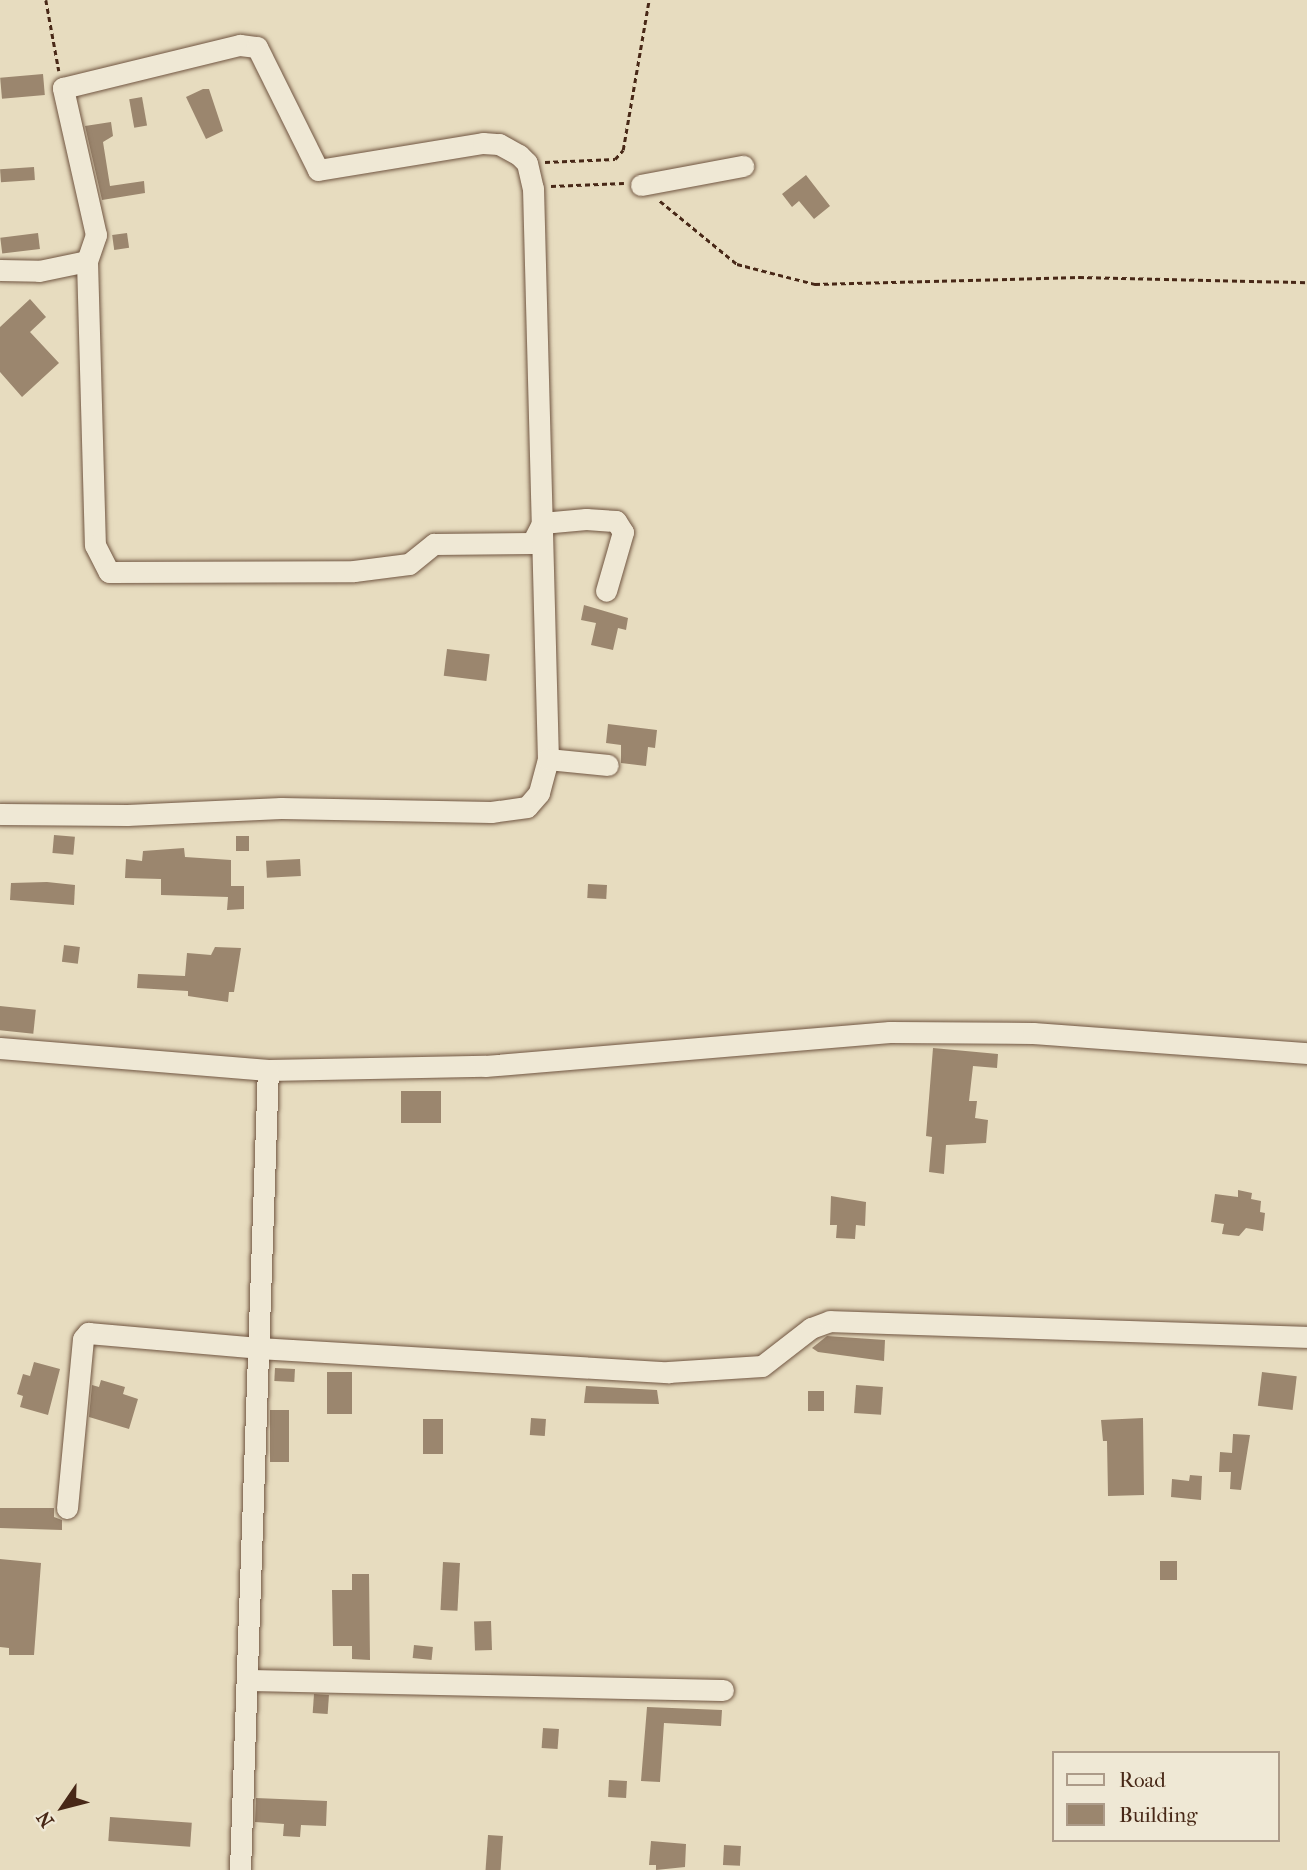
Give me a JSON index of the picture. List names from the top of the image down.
{
  "legend": ["Road", "Building"],
  "north": "bottom left"
}
